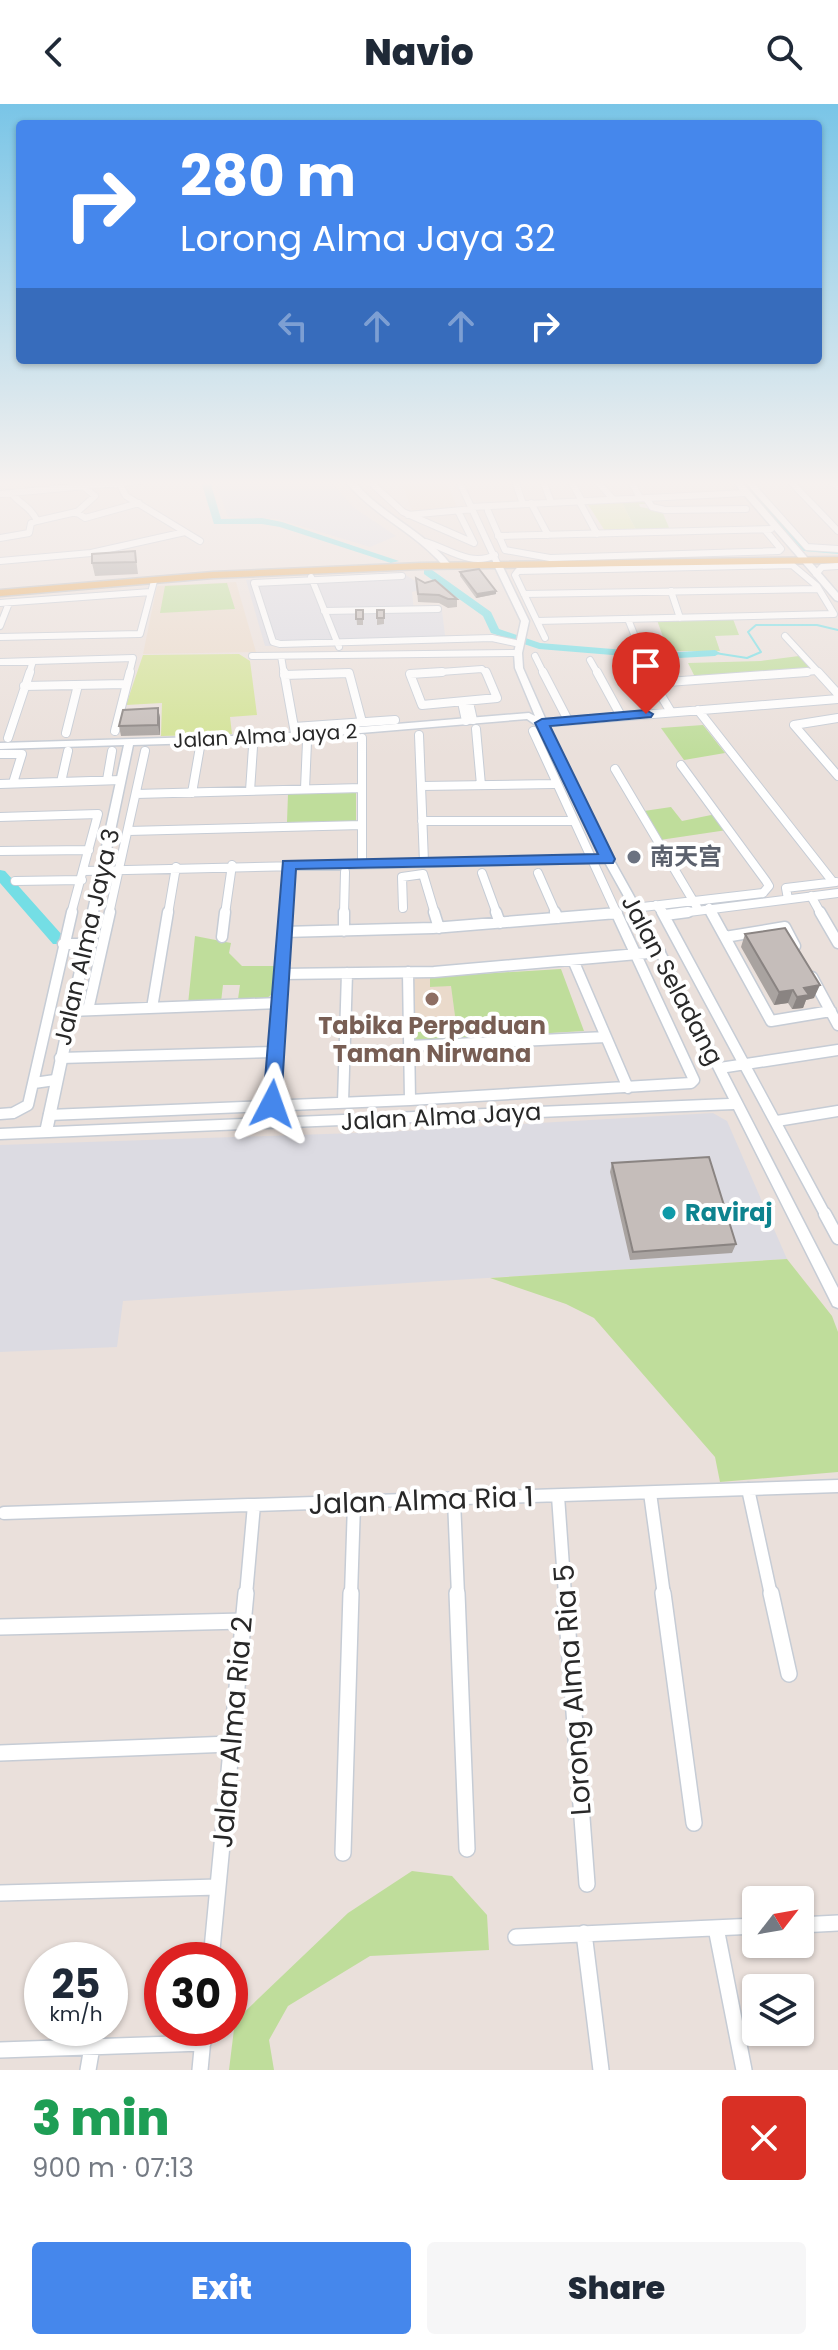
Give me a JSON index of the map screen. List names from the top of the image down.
{
  "streets": {
    "street": [
      "Jalan Alma Jaya 2",
      "Jalan Alma Jaya 3",
      "Jalan Seladang",
      "Jalan Alma Jaya",
      "Jalan Alma Ria 1",
      "Lorong Alma Ria 5",
      "Jalan Alma Ria 2"
    ]
  },
  "crossings": [
    ["Jalan Alma Jaya 2", "Jalan Alma Jaya 3"],
    ["Jalan Alma Jaya 3", "Jalan Alma Jaya"],
    ["Jalan Seladang", "Jalan Alma Jaya"],
    ["Jalan Alma Ria 1", "Lorong Alma Ria 5"],
    ["Jalan Alma Ria 1", "Jalan Alma Ria 2"]
  ],
  "places": ["南天宫", "Tabika Perpaduan Taman Nirwana", "Raviraj"],
  "north": "top right",
  "page": {
    "header": "Navio",
    "turn": ["280 m", "Lorong Alma Jaya 32"],
    "speed": "25 km/h",
    "limit": "30",
    "heading": ["3 min", "900 m · 07:13"],
    "buttons": ["Exit", "Share"]
  }
}
